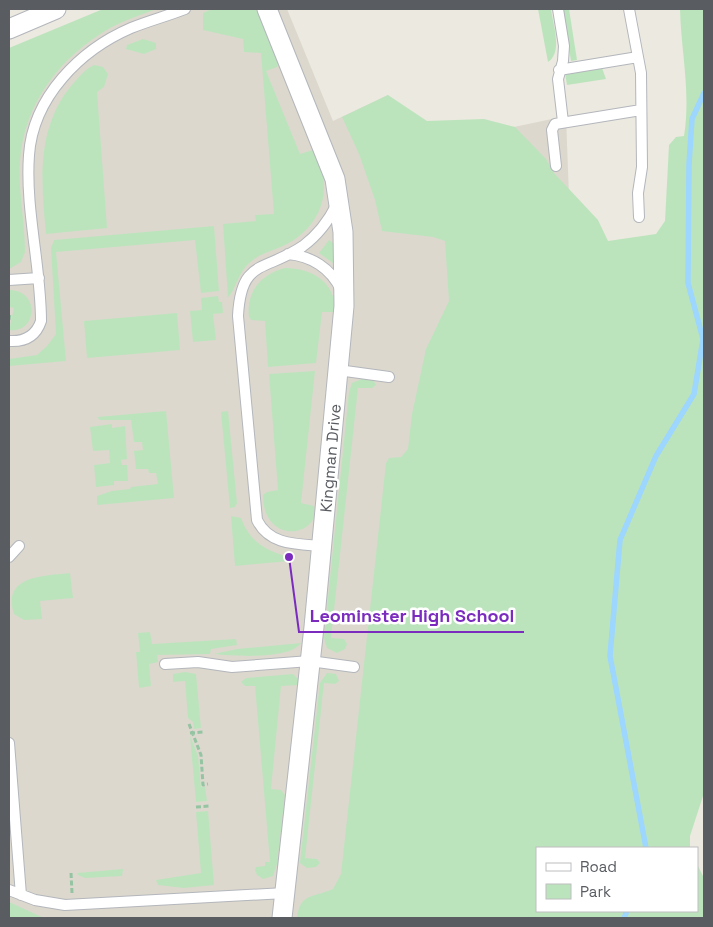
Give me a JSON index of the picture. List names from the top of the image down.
{
  "streets": {
    "street": ["Kingman Drive"]
  },
  "places": ["Leominster High School"],
  "legend": ["Road", "Park"]
}
